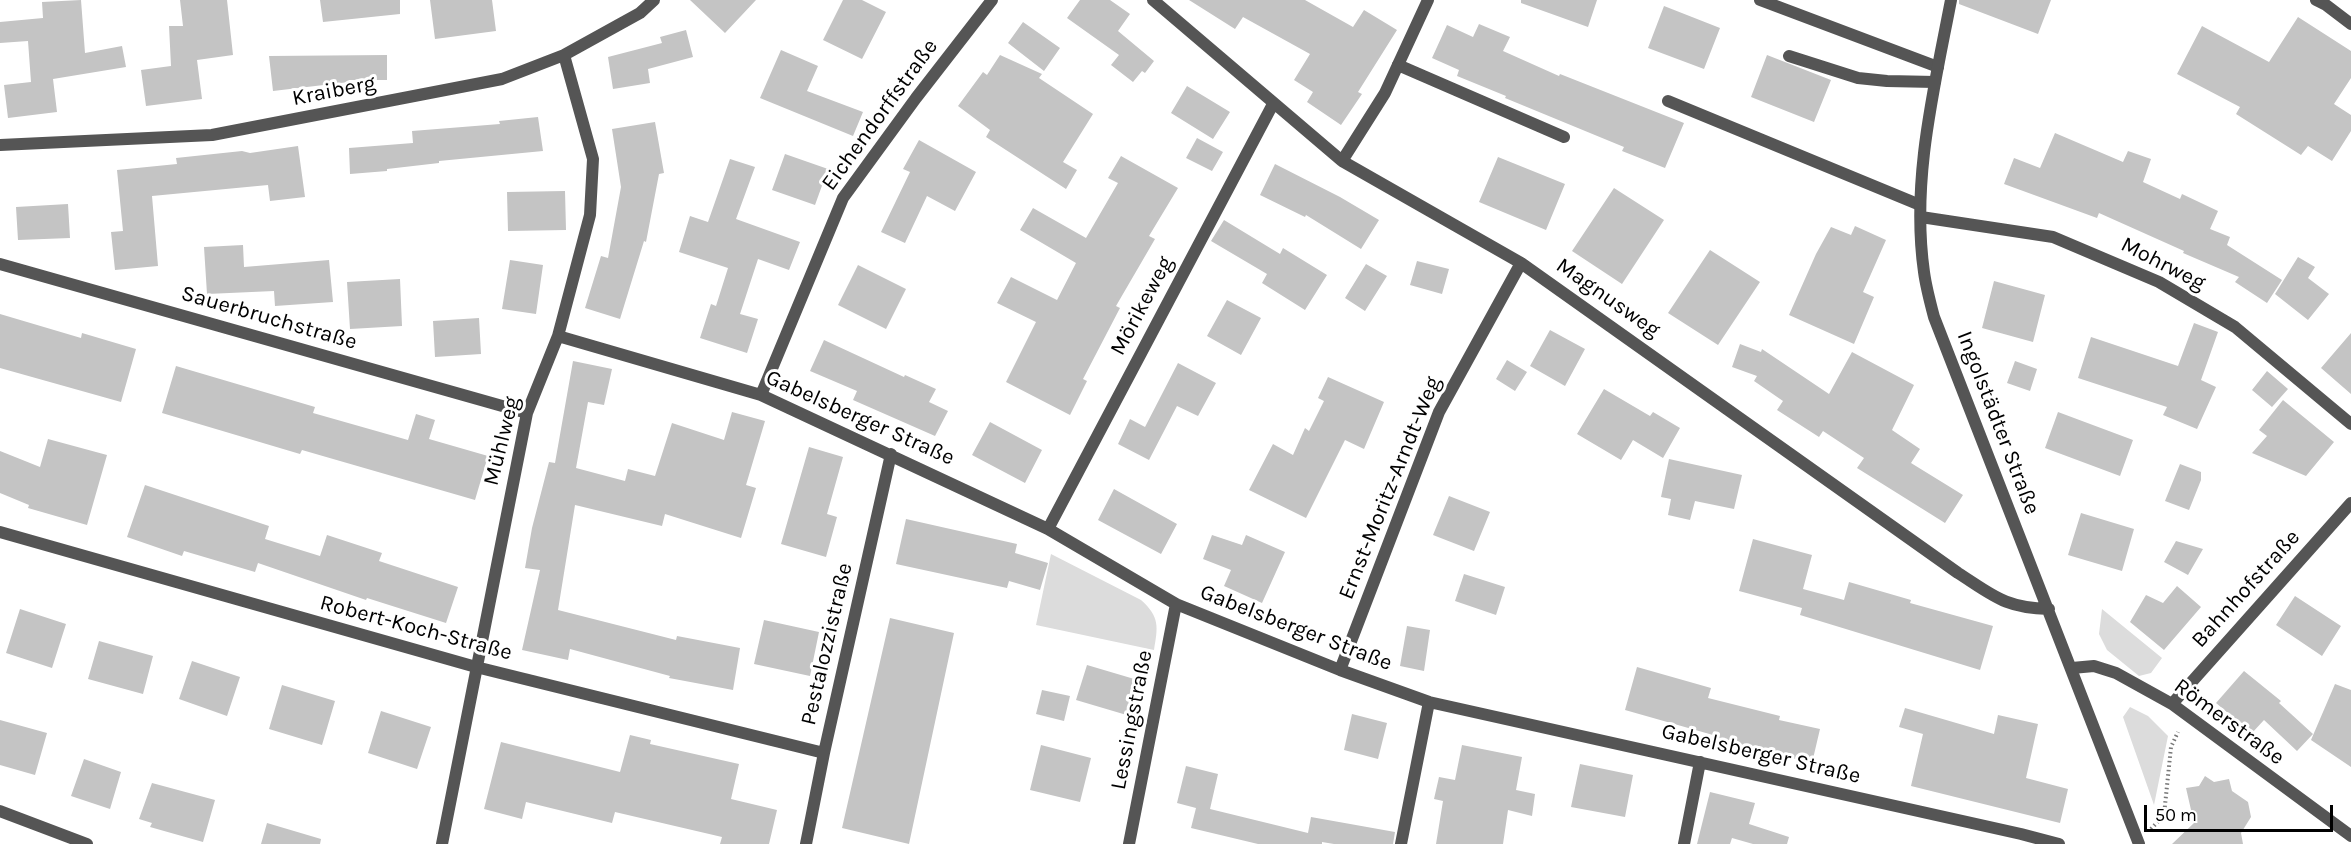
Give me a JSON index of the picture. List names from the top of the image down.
{
  "streets": {
    "street": [
      "Kraiberg",
      "Eichendorffstraße",
      "Mohrweg",
      "Magnusweg",
      "Mörikeweg",
      "Sauerbruchstraße",
      "Gabelsberger Straße",
      "Ingolstädter Straße",
      "Mühlweg",
      "Ernst-Moritz-Arndt-Weg",
      "Bahnhofstraße",
      "Robert-Koch-Straße",
      "Pestalozzistraße",
      "Lessingstraße",
      "Römerstraße"
    ]
  },
  "crossings": [
    ["Kraiberg", "Mühlweg"],
    ["Eichendorffstraße", "Gabelsberger Straße"],
    ["Mohrweg", "Ingolstädter Straße"],
    ["Magnusweg", "Mörikeweg"],
    ["Magnusweg", "Ingolstädter Straße"],
    ["Magnusweg", "Ernst-Moritz-Arndt-Weg"],
    ["Mörikeweg", "Gabelsberger Straße"],
    ["Sauerbruchstraße", "Mühlweg"],
    ["Gabelsberger Straße", "Mühlweg"],
    ["Gabelsberger Straße", "Ernst-Moritz-Arndt-Weg"],
    ["Gabelsberger Straße", "Pestalozzistraße"],
    ["Gabelsberger Straße", "Lessingstraße"],
    ["Ingolstädter Straße", "Römerstraße"],
    ["Mühlweg", "Robert-Koch-Straße"],
    ["Bahnhofstraße", "Römerstraße"],
    ["Robert-Koch-Straße", "Pestalozzistraße"]
  ],
  "scale_bar": "50 m"
}
